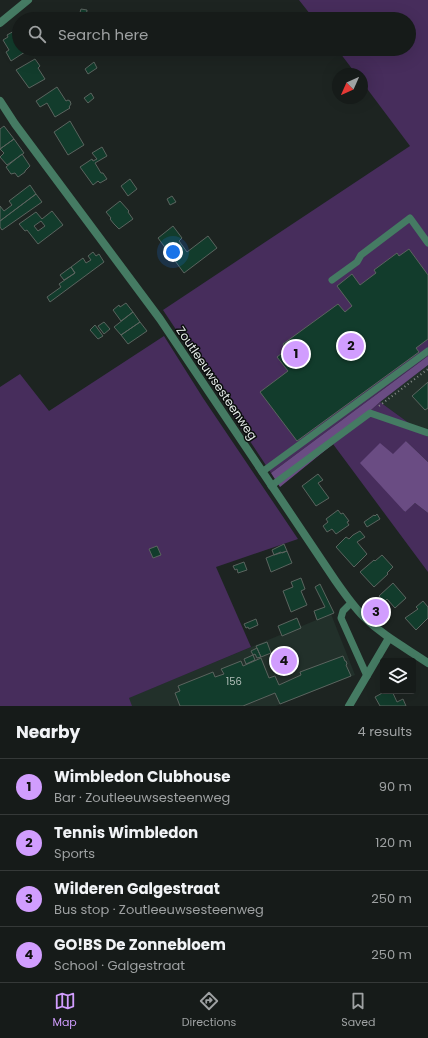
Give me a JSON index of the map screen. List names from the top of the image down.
{
  "streets": {
    "street": ["Zoutleeuwsesteenweg"]
  },
  "house_numbers": ["156"],
  "north": "bottom left",
  "page": {
    "search": "Search here",
    "pins": [
      "2",
      "1",
      "3",
      "4"
    ],
    "heading": ["Nearby", "4 results"],
    "list": [
      {
        "mark": "1",
        "name": "Wimbledon Clubhouse",
        "note": "Bar · Zoutleeuwsesteenweg",
        "value": "90 m"
      },
      {
        "mark": "2",
        "name": "Tennis Wimbledon",
        "note": "Sports",
        "value": "120 m"
      },
      {
        "mark": "3",
        "name": "Wilderen Galgestraat",
        "note": "Bus stop · Zoutleeuwsesteenweg",
        "value": "250 m"
      },
      {
        "mark": "4",
        "name": "GO!BS De Zonnebloem",
        "note": "School · Galgestraat",
        "value": "250 m"
      }
    ],
    "nav": ["Map", "Directions", "Saved"]
  }
}
